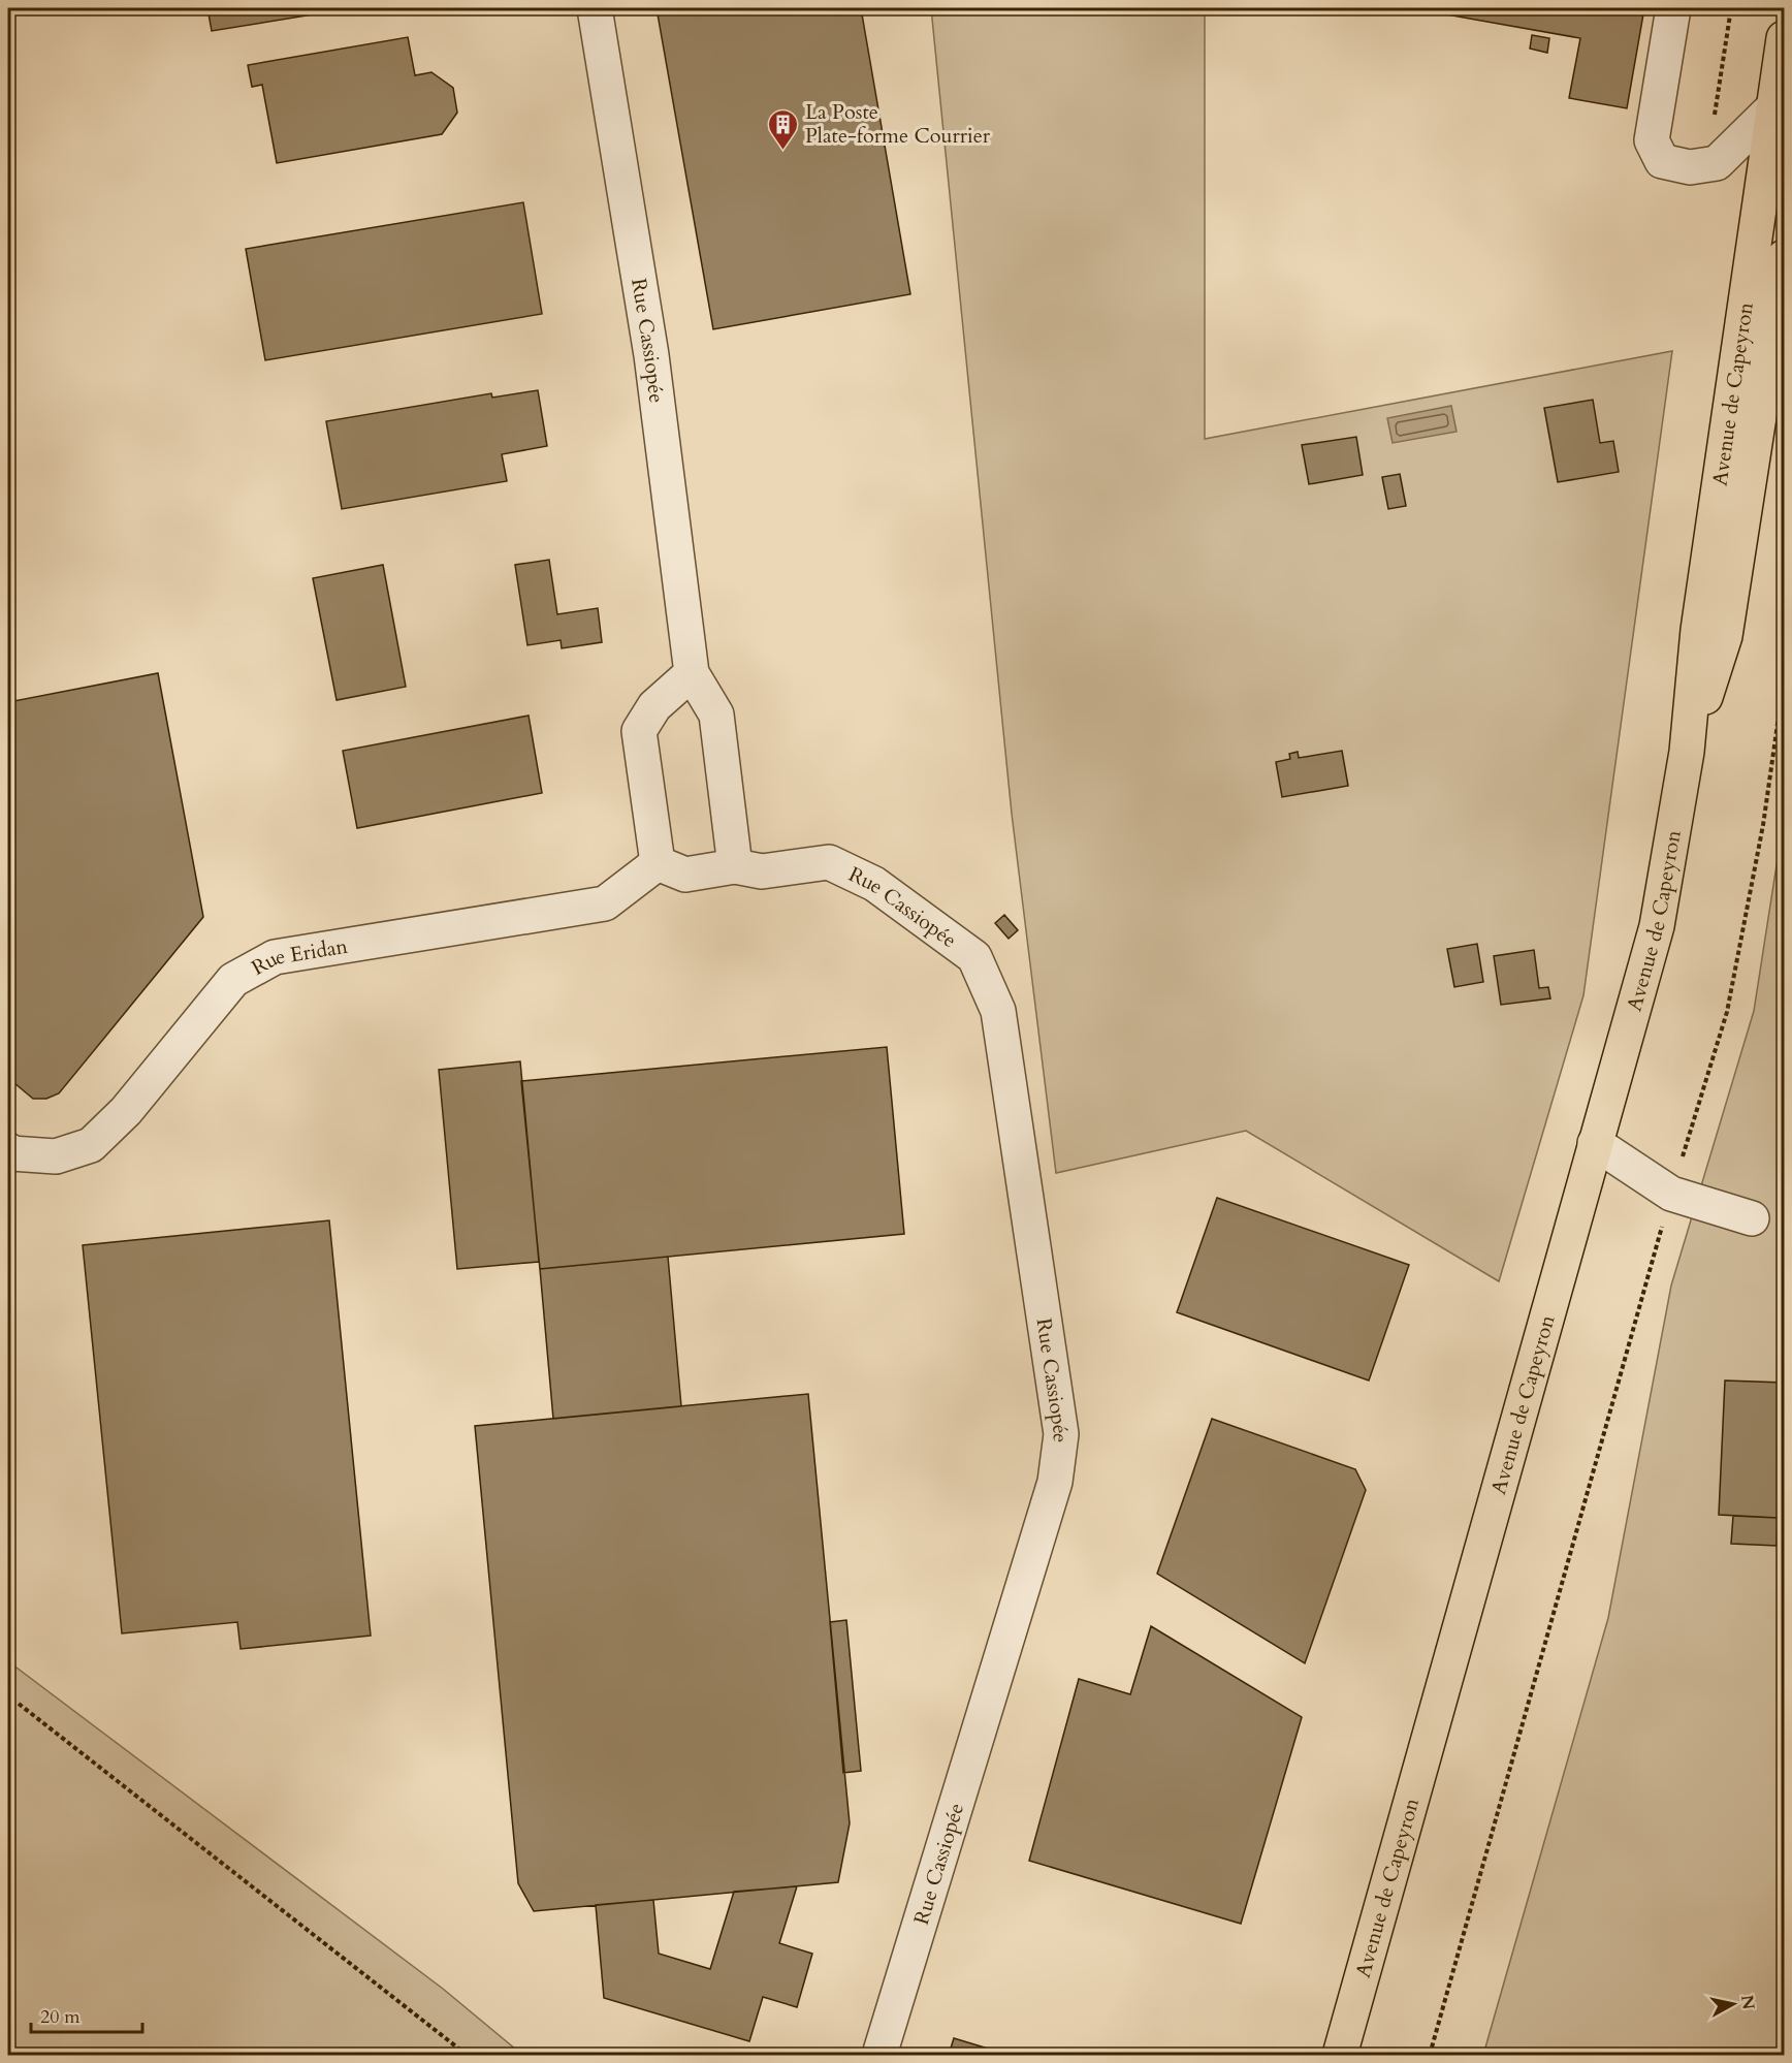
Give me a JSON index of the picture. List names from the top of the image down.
{
  "streets": {
    "main road": ["Avenue de Capeyron"],
    "lane": ["Rue Cassiopée", "Rue Eridan"]
  },
  "crossings": [
    ["Rue Cassiopée", "Rue Eridan"]
  ],
  "places": {
    "building": ["La Poste Plate-forme Courrier"]
  },
  "scale_bar": "20 m",
  "north": "right"
}
